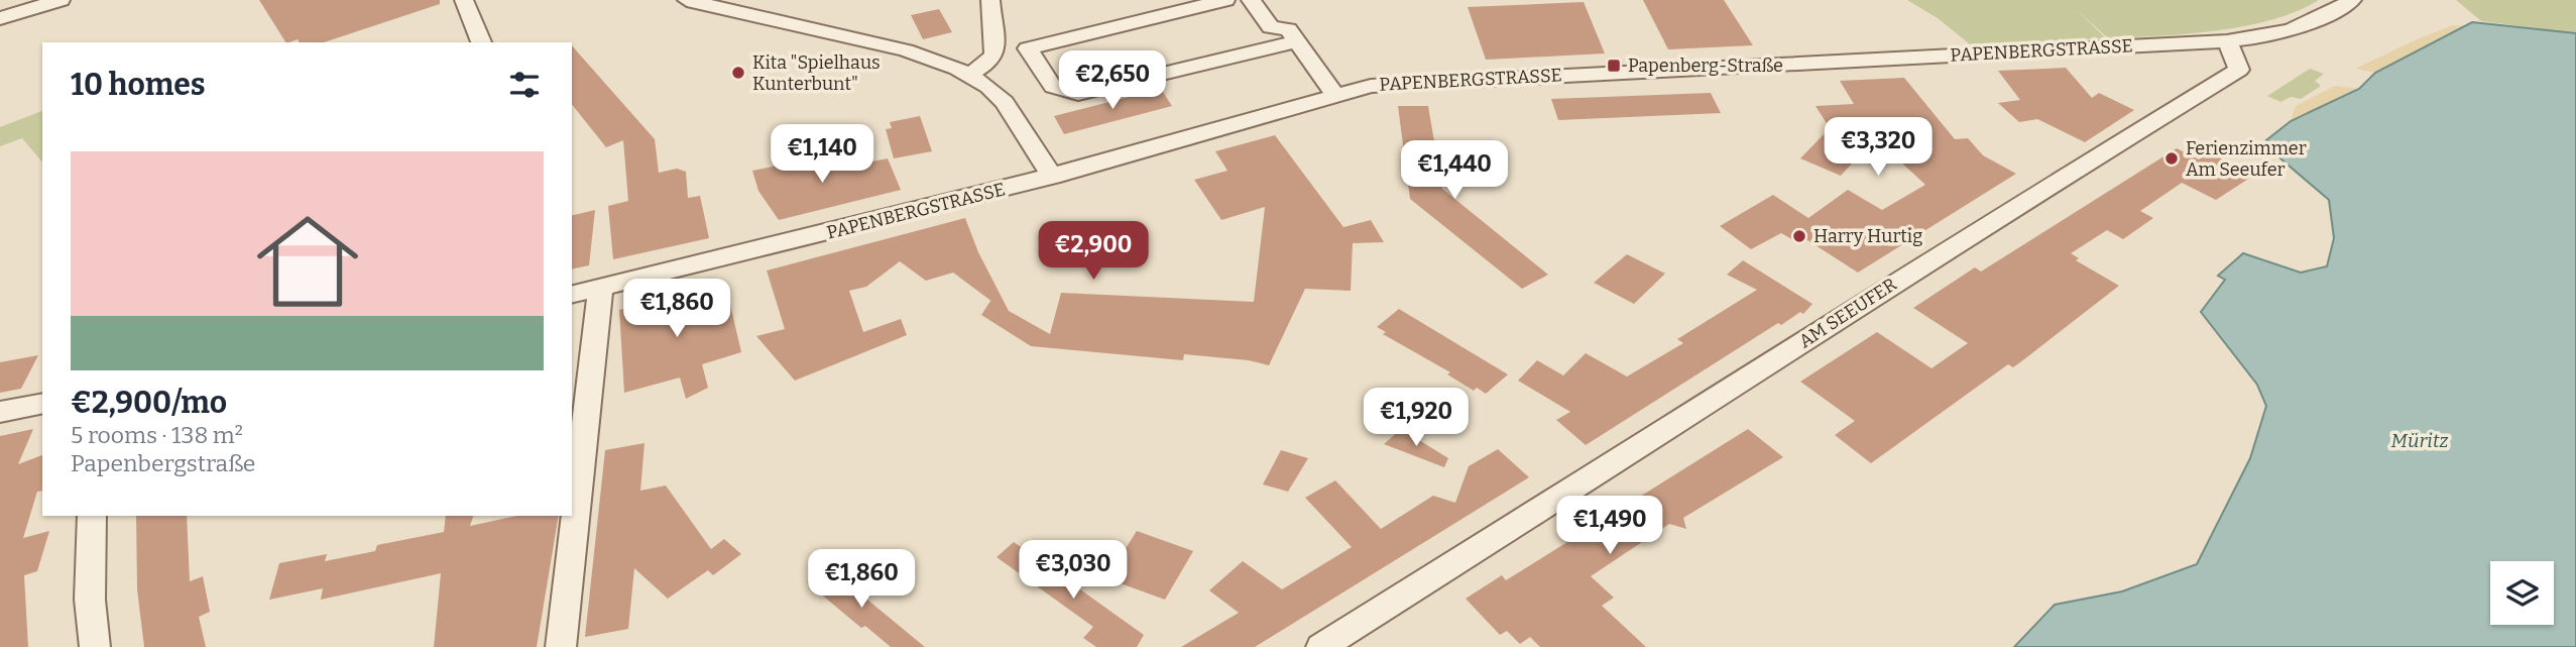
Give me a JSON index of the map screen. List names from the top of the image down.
{
  "streets": {
    "street": ["PAPENBERGSTRASSE", "AM SEEUFER"]
  },
  "crossings": [
    ["PAPENBERGSTRASSE", "AM SEEUFER"]
  ],
  "water": ["Müritz"],
  "places": {
    "transit": ["Papenberg-Straße"],
    "other": ["Kita \"Spielhaus Kunterbunt\"", "Ferienzimmer Am Seeufer", "Harry Hurtig"]
  },
  "page": {
    "heading": "10 homes",
    "price": [
      "€2,650",
      "€3,320",
      "€1,140",
      "€1,440",
      "€2,900",
      "€1,860",
      "€1,920",
      "€1,490",
      "€3,030",
      "€1,860"
    ],
    "list": [
      {
        "name": "€2,900/mo",
        "note": "5 rooms · 138 m² · Papenbergstraße"
      }
    ]
  }
}
